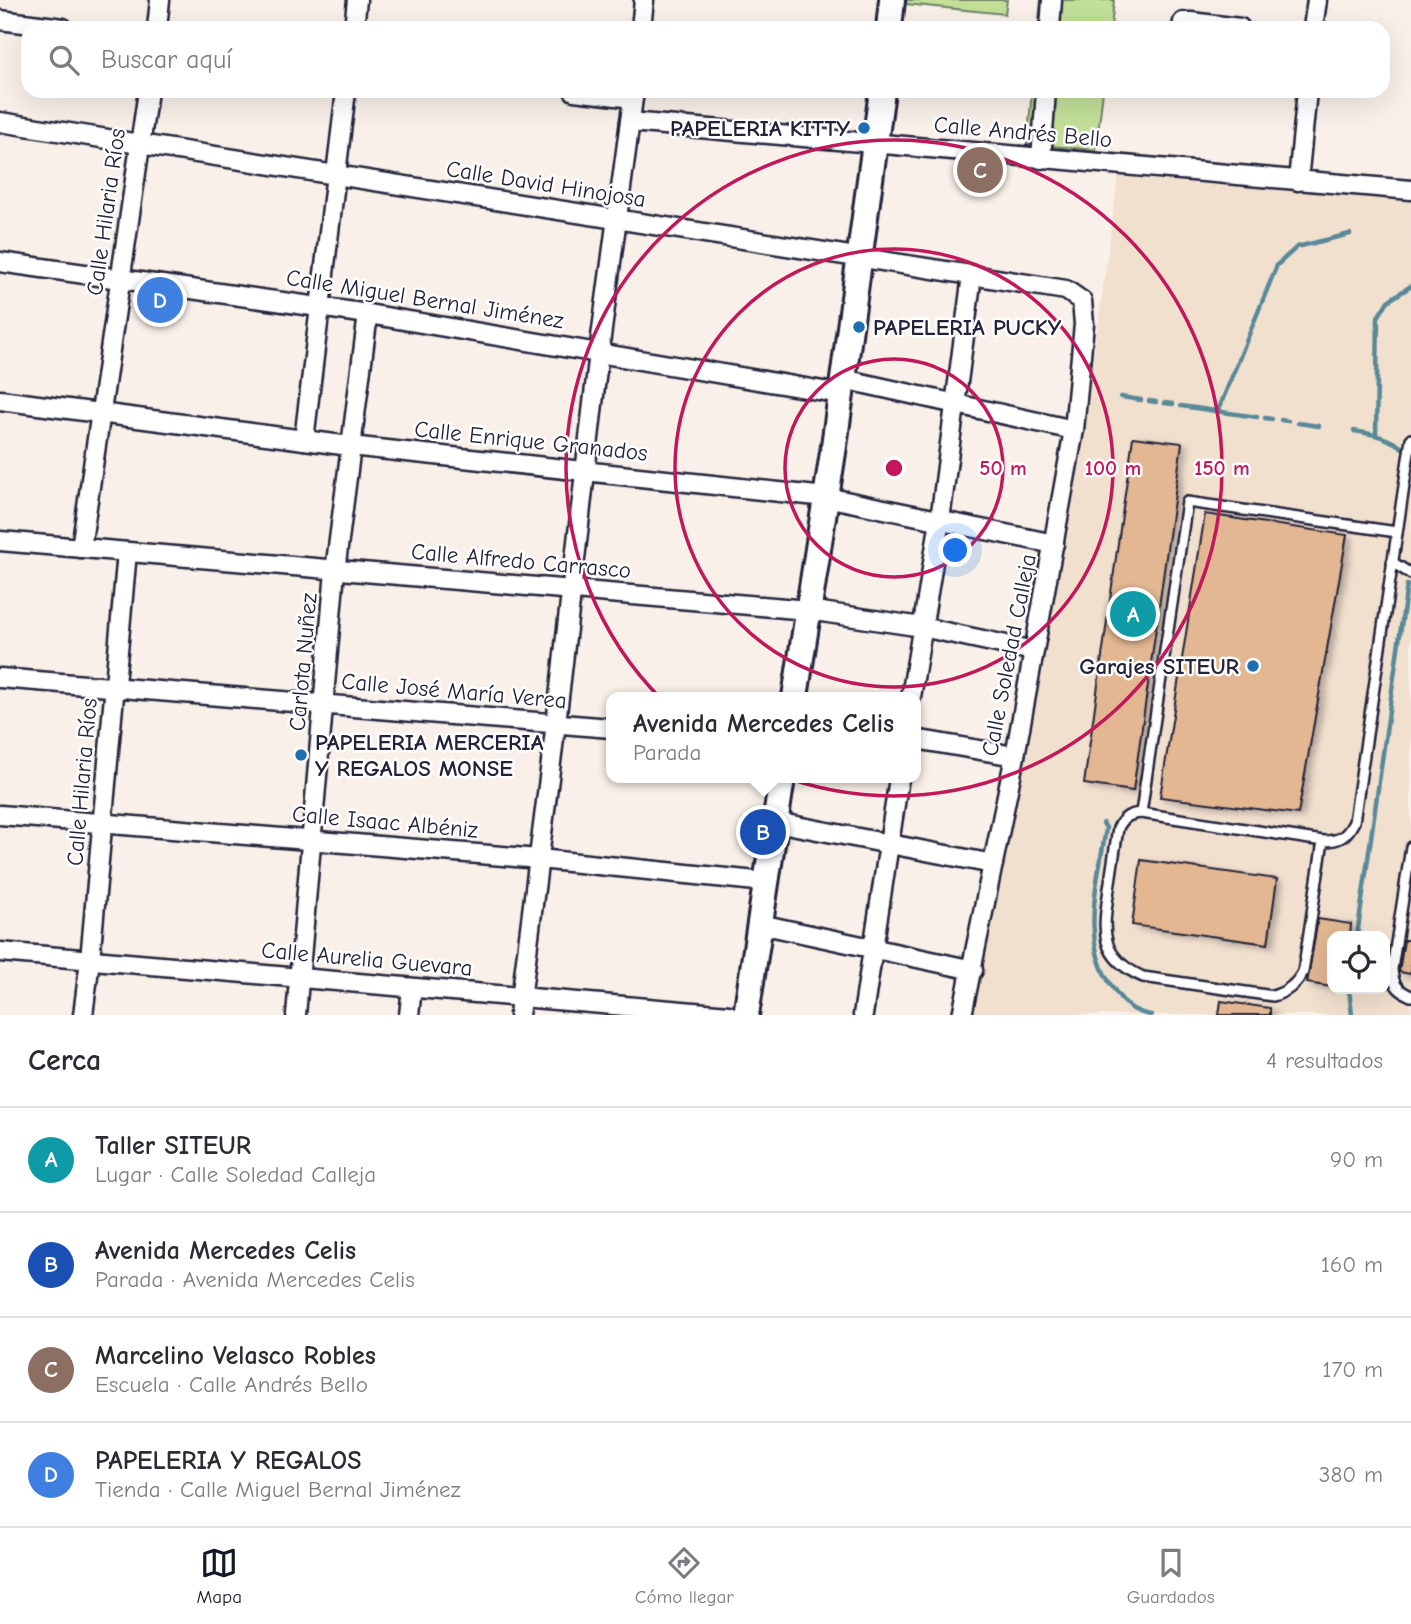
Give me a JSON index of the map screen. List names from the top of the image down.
{
  "streets": {
    "street": [
      "Calle Andrés Bello",
      "Calle David Hinojosa",
      "Calle Hilaria Ríos",
      "Calle Miguel Bernal Jiménez",
      "Calle Enrique Granados",
      "Calle Alfredo Carrasco",
      "Calle Soledad Calleja",
      "Carlota Nuñez",
      "Calle José María Verea",
      "Calle Isaac Albéniz",
      "Calle Aurelia Guevara"
    ]
  },
  "crossings": [
    ["Calle David Hinojosa", "Calle Hilaria Ríos"],
    ["Calle David Hinojosa", "Calle Soledad Calleja"],
    ["Calle Hilaria Ríos", "Calle Miguel Bernal Jiménez"],
    ["Calle Hilaria Ríos", "Calle Enrique Granados"],
    ["Calle Hilaria Ríos", "Calle Alfredo Carrasco"],
    ["Calle Hilaria Ríos", "Calle José María Verea"],
    ["Calle Hilaria Ríos", "Calle Isaac Albéniz"],
    ["Calle Hilaria Ríos", "Calle Aurelia Guevara"],
    ["Calle Miguel Bernal Jiménez", "Calle Soledad Calleja"],
    ["Calle Miguel Bernal Jiménez", "Carlota Nuñez"],
    ["Calle Enrique Granados", "Calle Soledad Calleja"],
    ["Calle Enrique Granados", "Carlota Nuñez"],
    ["Calle Alfredo Carrasco", "Calle Soledad Calleja"],
    ["Calle Alfredo Carrasco", "Carlota Nuñez"],
    ["Carlota Nuñez", "Calle José María Verea"],
    ["Carlota Nuñez", "Calle Isaac Albéniz"],
    ["Carlota Nuñez", "Calle Aurelia Guevara"]
  ],
  "places": [
    "PAPELERIA KITTY",
    "PAPELERIA PUCKY",
    "Garajes SITEUR",
    "PAPELERIA MERCERIA Y REGALOS MONSE"
  ],
  "page": {
    "search": "Buscar aquí",
    "pins": [
      "C",
      "D",
      "A",
      "B"
    ],
    "popup": ["Avenida Mercedes Celis", "Parada"],
    "heading": ["Cerca", "4 resultados"],
    "list": [
      {
        "mark": "A",
        "name": "Taller SITEUR",
        "note": "Lugar · Calle Soledad Calleja",
        "value": "90 m"
      },
      {
        "mark": "B",
        "name": "Avenida Mercedes Celis",
        "note": "Parada · Avenida Mercedes Celis",
        "value": "160 m"
      },
      {
        "mark": "C",
        "name": "Marcelino Velasco Robles",
        "note": "Escuela · Calle Andrés Bello",
        "value": "170 m"
      },
      {
        "mark": "D",
        "name": "PAPELERIA Y REGALOS",
        "note": "Tienda · Calle Miguel Bernal Jiménez",
        "value": "380 m"
      }
    ],
    "nav": ["Mapa", "Cómo llegar", "Guardados"]
  },
  "rings": ["50 m", "100 m", "150 m"]
}
